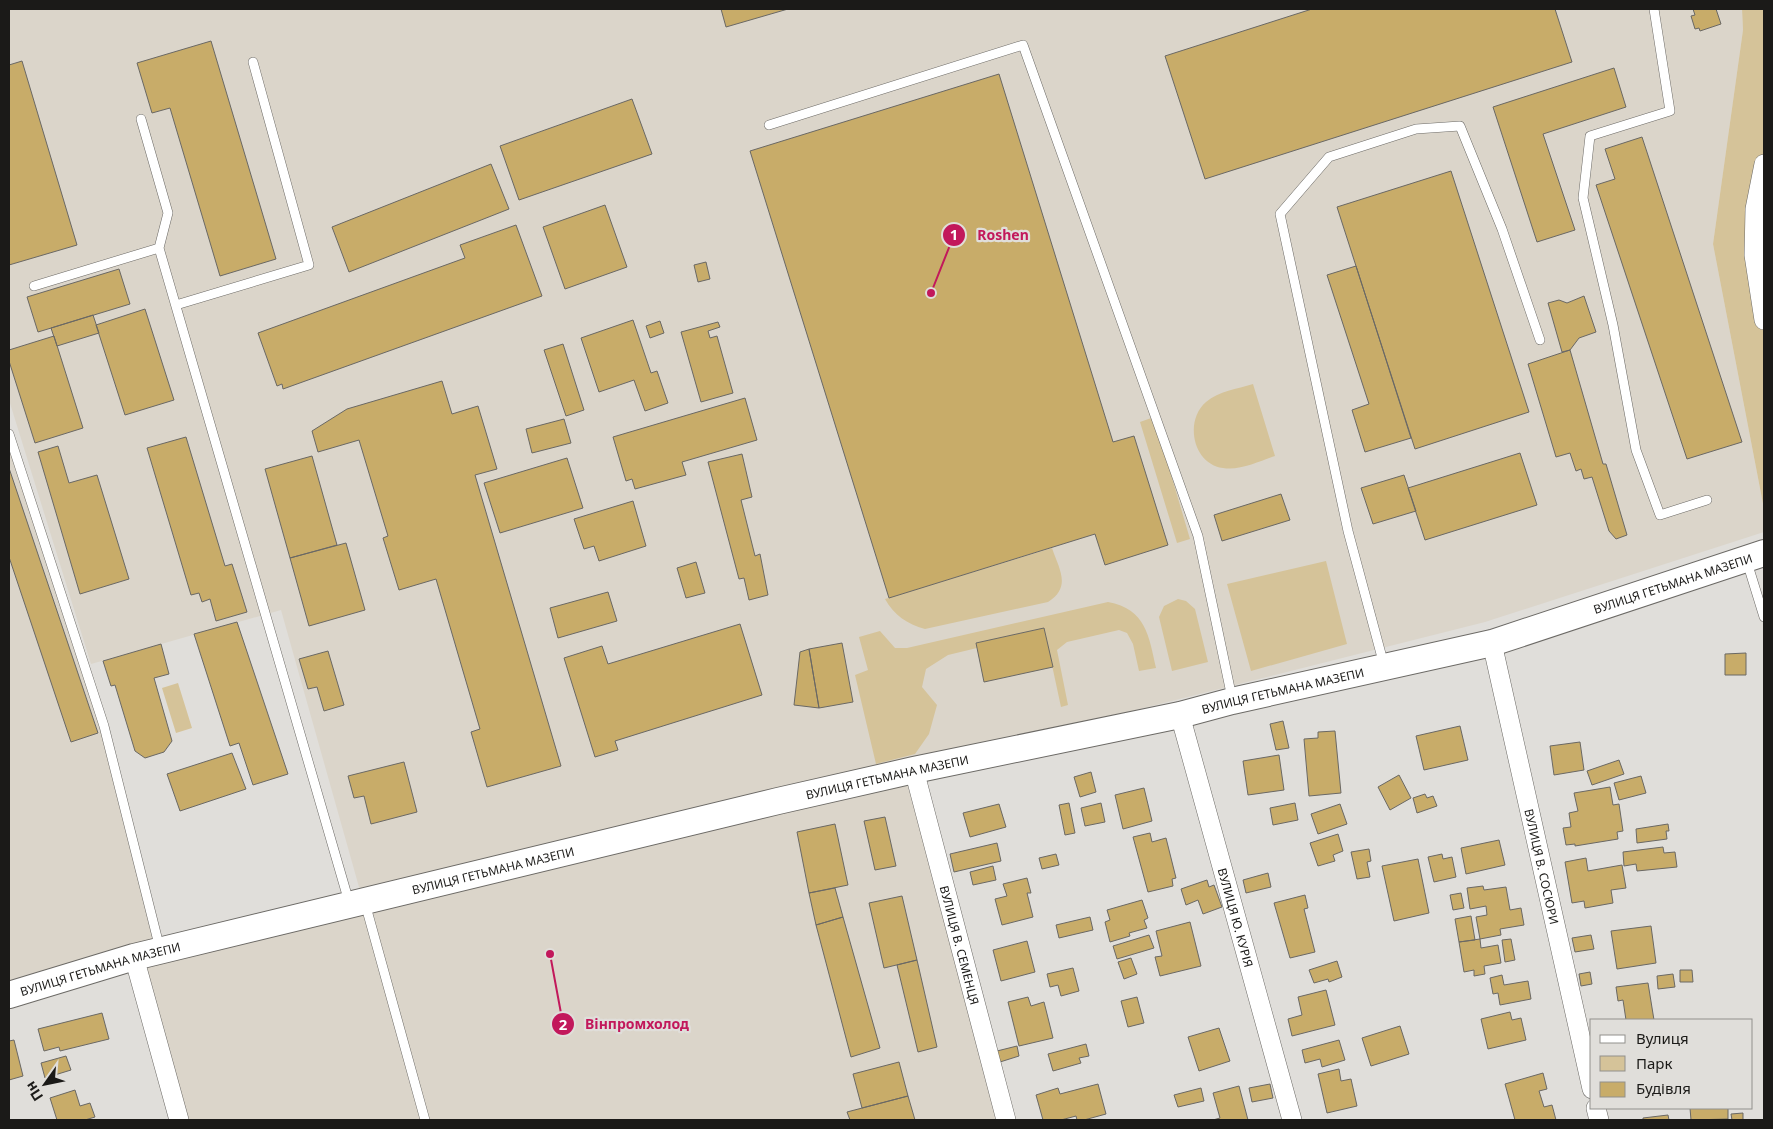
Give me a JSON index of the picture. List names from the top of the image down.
{
  "streets": {
    "street": [
      "ВУЛИЦЯ ГЕТЬМАНА МАЗЕПИ",
      "ВУЛИЦЯ В. СОСЮРИ",
      "ВУЛИЦЯ Ю. КУРІЯ",
      "ВУЛИЦЯ В. СЕМЕНЦЯ"
    ]
  },
  "crossings": [
    ["ВУЛИЦЯ ГЕТЬМАНА МАЗЕПИ", "ВУЛИЦЯ В. СОСЮРИ"],
    ["ВУЛИЦЯ ГЕТЬМАНА МАЗЕПИ", "ВУЛИЦЯ Ю. КУРІЯ"],
    ["ВУЛИЦЯ ГЕТЬМАНА МАЗЕПИ", "ВУЛИЦЯ В. СЕМЕНЦЯ"]
  ],
  "places": ["Roshen", "Вінпромхолод"],
  "legend": ["Вулиця", "Парк", "Будівля"],
  "north": "bottom left"
}
